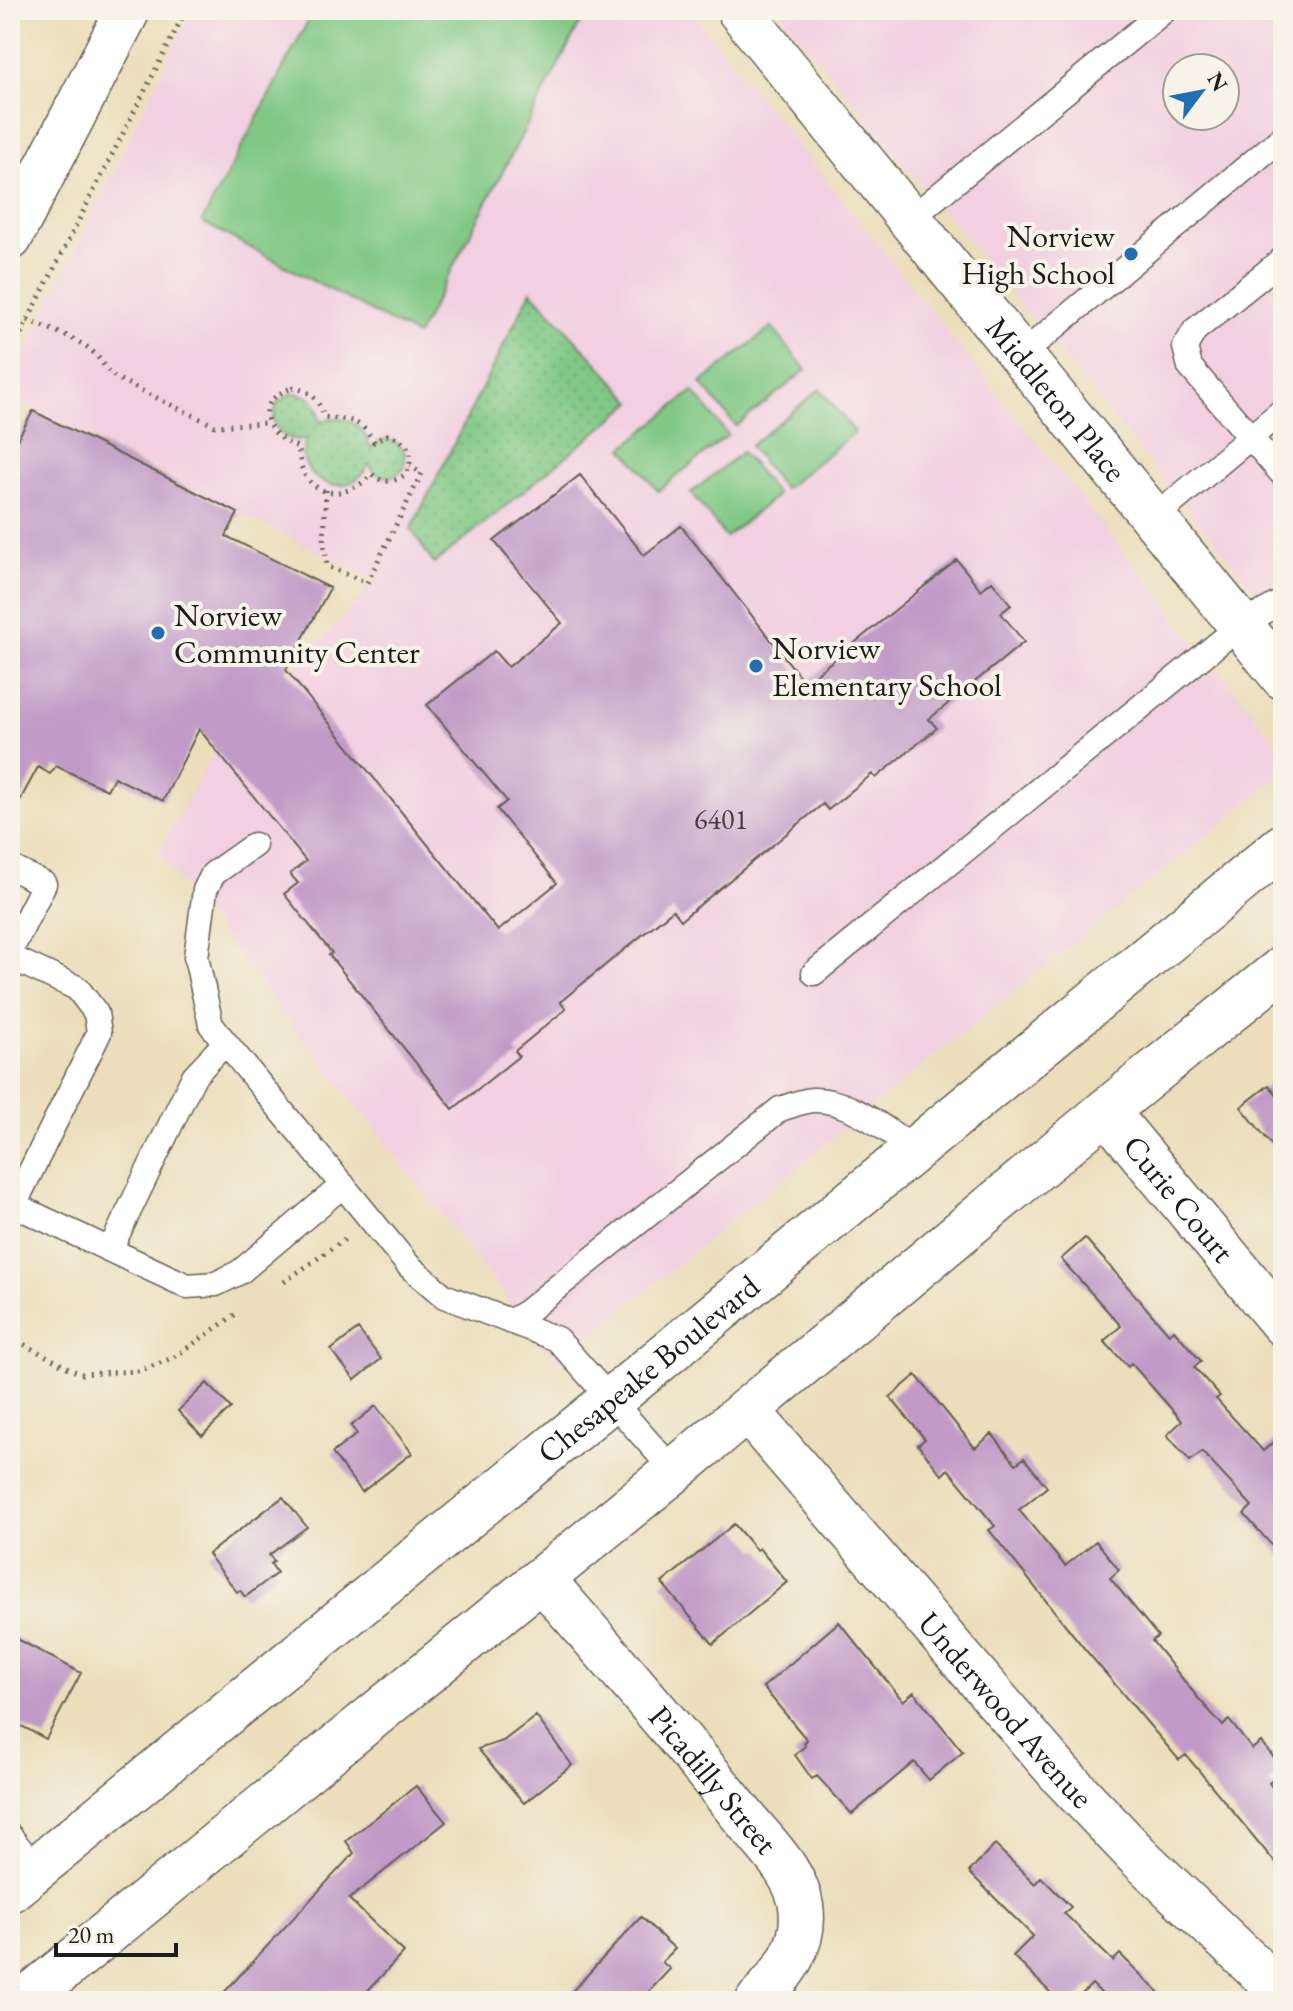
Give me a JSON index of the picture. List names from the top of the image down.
{
  "streets": {
    "main road": [
      "Middleton Place",
      "Curie Court",
      "Chesapeake Boulevard",
      "Underwood Avenue",
      "Picadilly Street"
    ]
  },
  "places": ["Norview High School", "Norview Community Center", "Norview Elementary School"],
  "house_numbers": ["6401"],
  "scale_bar": "20 m",
  "north": "top right"
}
